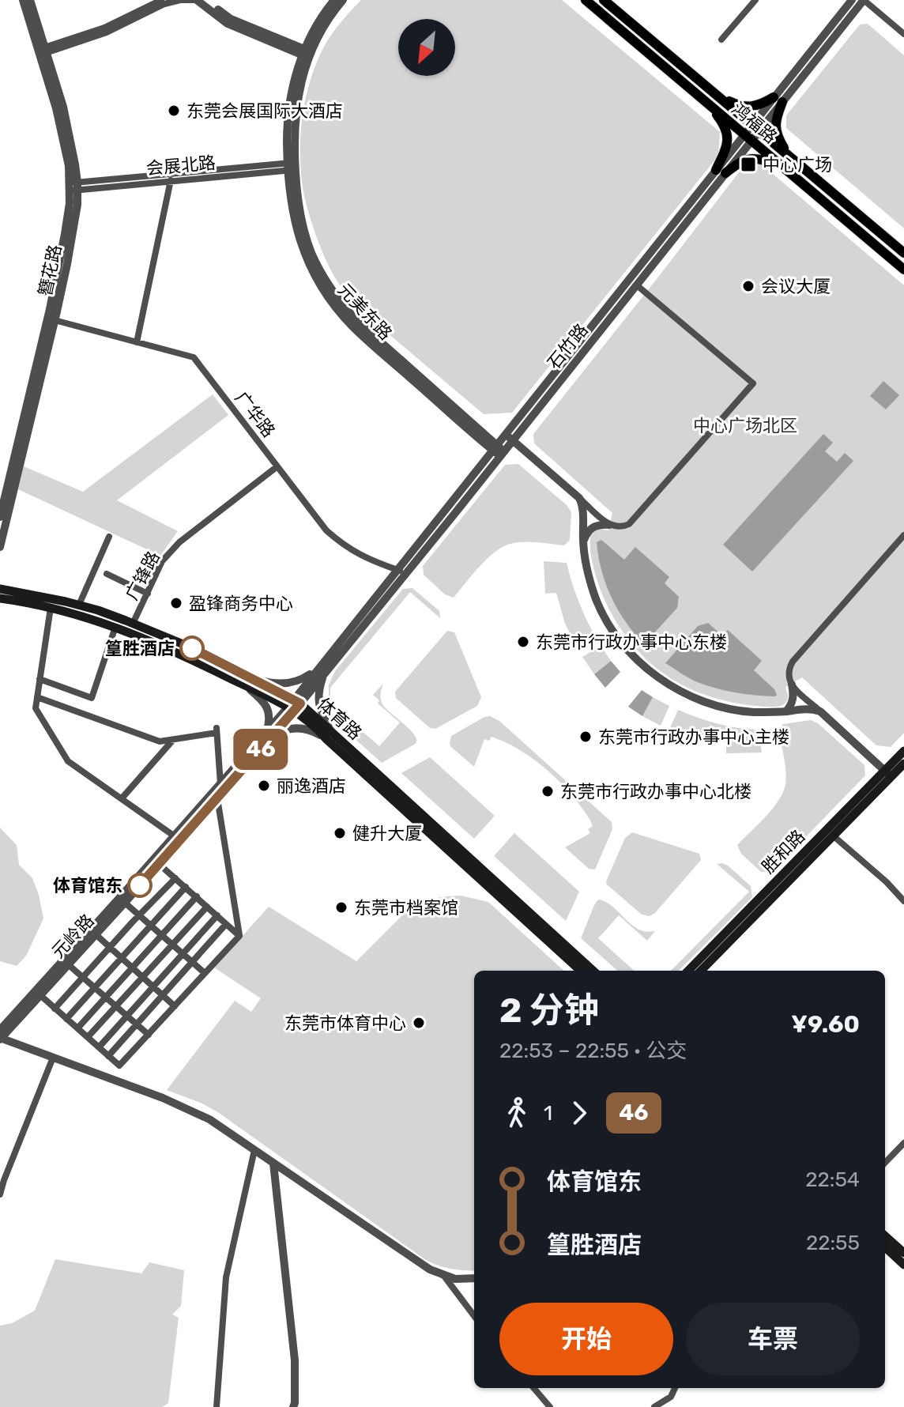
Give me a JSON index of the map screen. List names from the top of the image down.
{
  "streets": {
    "main road": ["鸿福路", "体育路", "胜和路"],
    "street": [
      "会展北路",
      "簪花路",
      "元美东路",
      "石竹路",
      "广华路",
      "广锋路",
      "元岭路"
    ]
  },
  "crossings": [
    ["鸿福路", "石竹路"],
    ["会展北路", "簪花路"],
    ["会展北路", "元美东路"],
    ["簪花路", "广华路"],
    ["元美东路", "石竹路"],
    ["石竹路", "广华路"],
    ["石竹路", "体育路"],
    ["石竹路", "元岭路"],
    ["广华路", "广锋路"],
    ["广锋路", "体育路"],
    ["体育路", "元岭路"]
  ],
  "parks": ["中心广场北区"],
  "places": {
    "other": [
      "东莞会展国际大酒店",
      "会议大厦",
      "盈锋商务中心",
      "东莞市行政办事中心东楼",
      "篁胜酒店",
      "东莞市行政办事中心主楼",
      "丽逸酒店",
      "东莞市行政办事中心北楼",
      "健升大厦",
      "体育馆东",
      "东莞市档案馆",
      "东莞市体育中心"
    ],
    "transit": ["中心广场"]
  },
  "lines": ["bus line 46"],
  "north": "bottom left",
  "page": {
    "on_map": "46",
    "heading": ["2 分钟", "22:53 – 22:55 · 公交", "¥9.60"],
    "legs": ["1", "46"],
    "list": [
      {
        "name": "体育馆东",
        "value": "22:54"
      },
      {
        "name": "篁胜酒店",
        "value": "22:55"
      }
    ],
    "buttons": ["开始", "车票"]
  }
}
